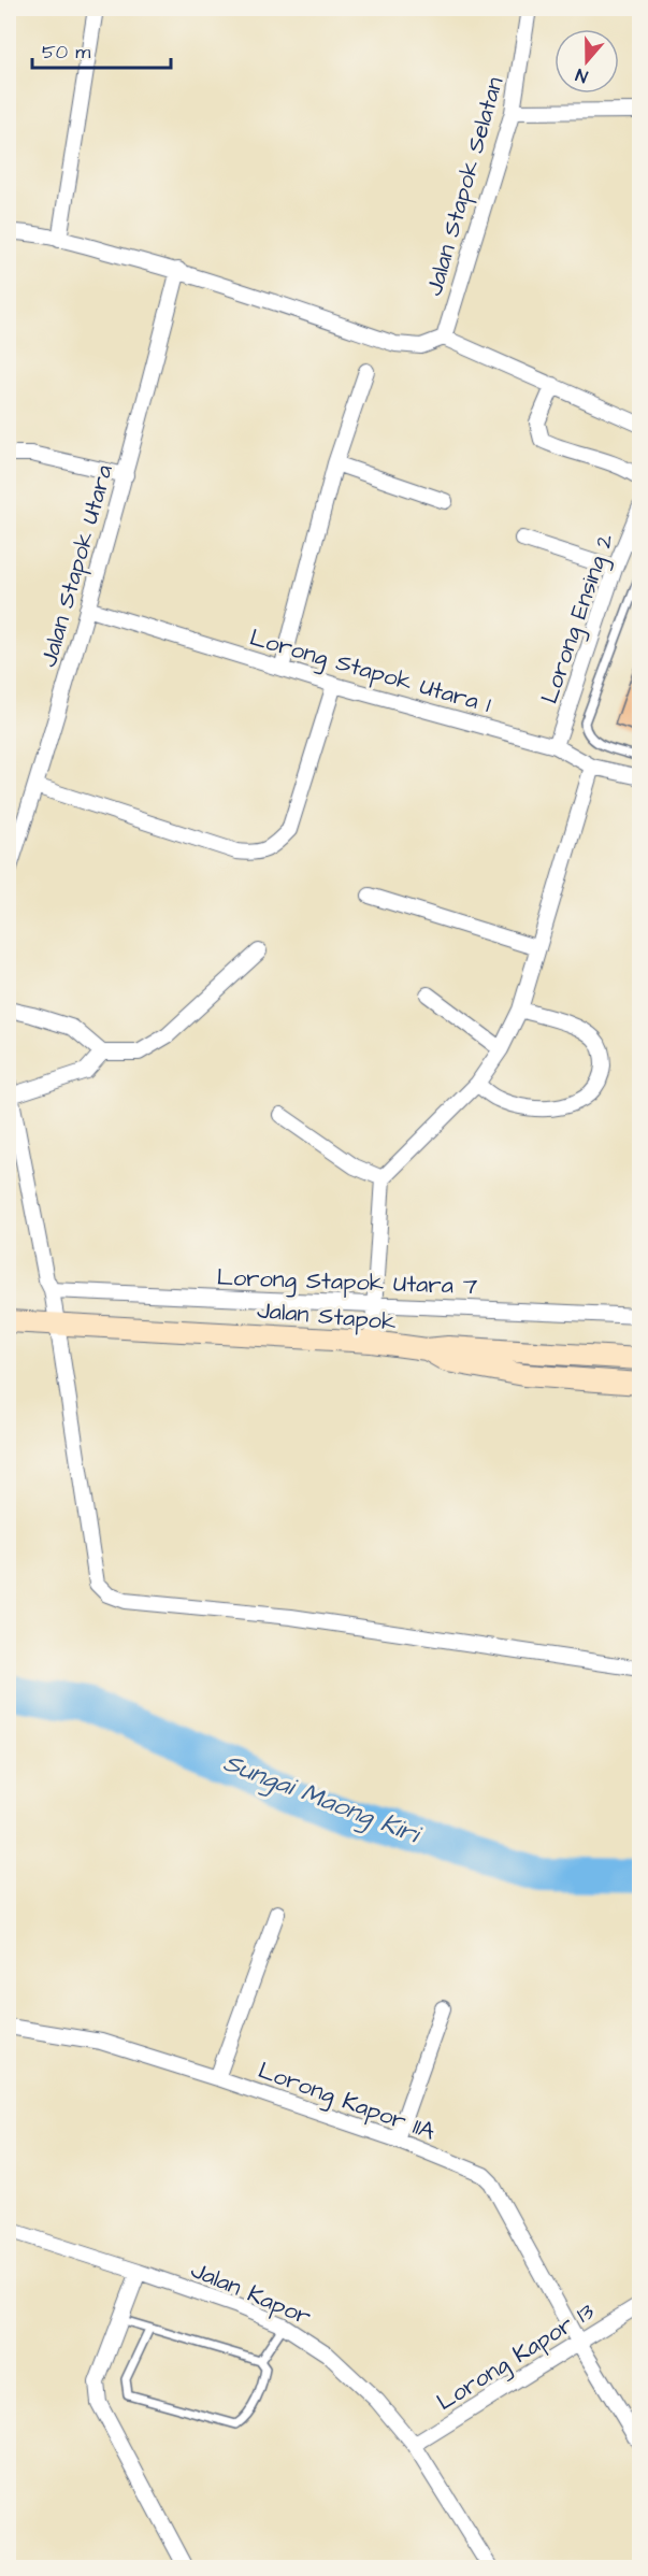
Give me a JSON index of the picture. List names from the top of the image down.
{
  "streets": {
    "main road": ["Jalan Stapok"],
    "street": [
      "Jalan Stapok Selatan",
      "Jalan Stapok Utara",
      "Lorong Ensing 2",
      "Lorong Stapok Utara 1",
      "Lorong Stapok Utara 7",
      "Lorong Kapor 11A",
      "Jalan Kapor",
      "Lorong Kapor 13"
    ]
  },
  "crossings": [
    ["Jalan Stapok Utara", "Lorong Stapok Utara 1"],
    ["Lorong Ensing 2", "Lorong Stapok Utara 1"],
    ["Lorong Kapor 11A", "Lorong Kapor 13"],
    ["Jalan Kapor", "Lorong Kapor 13"]
  ],
  "water": ["Sungai Maong Kiri"],
  "scale_bar": "50 m",
  "north": "bottom"
}
